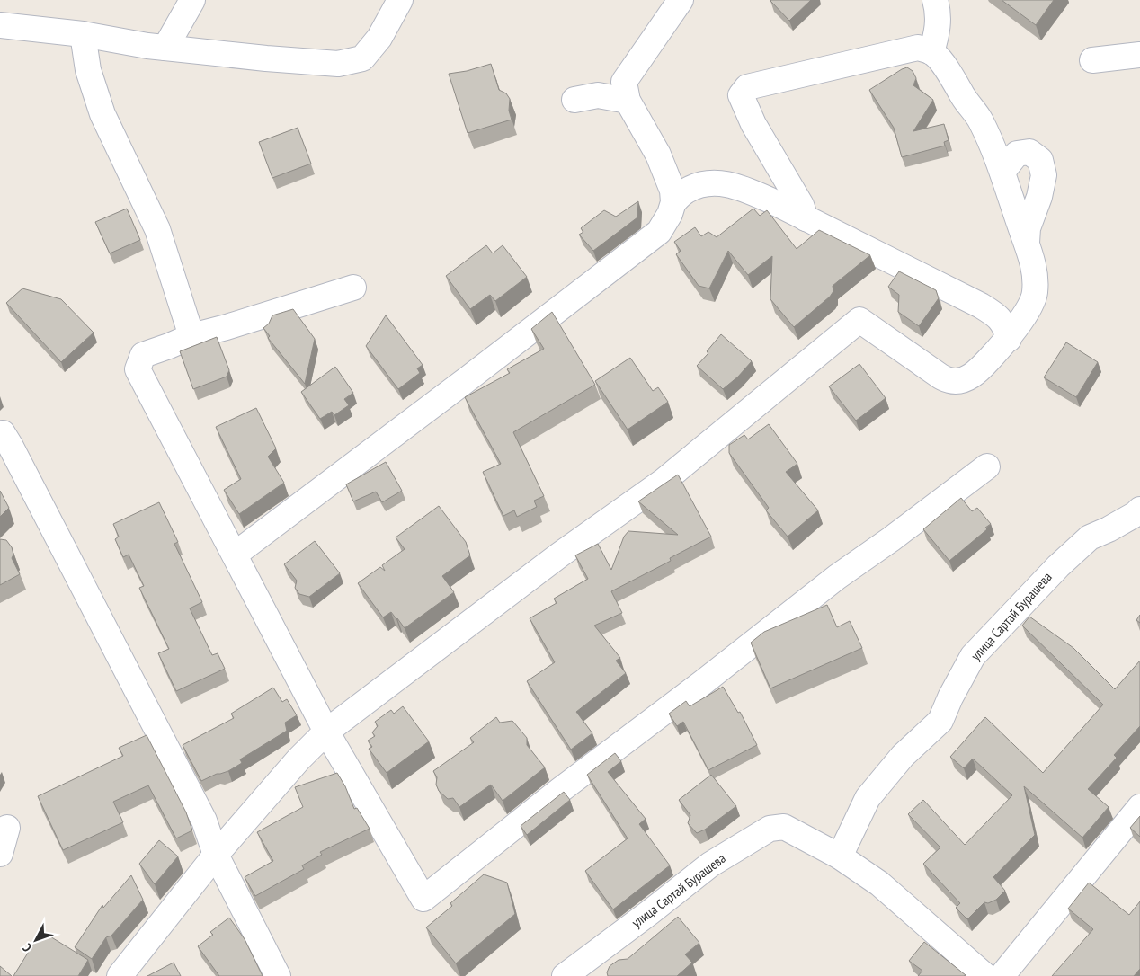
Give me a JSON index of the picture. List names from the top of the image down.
{
  "streets": {
    "street": ["улица Сартай Бурашева"]
  },
  "north": "bottom left"
}
